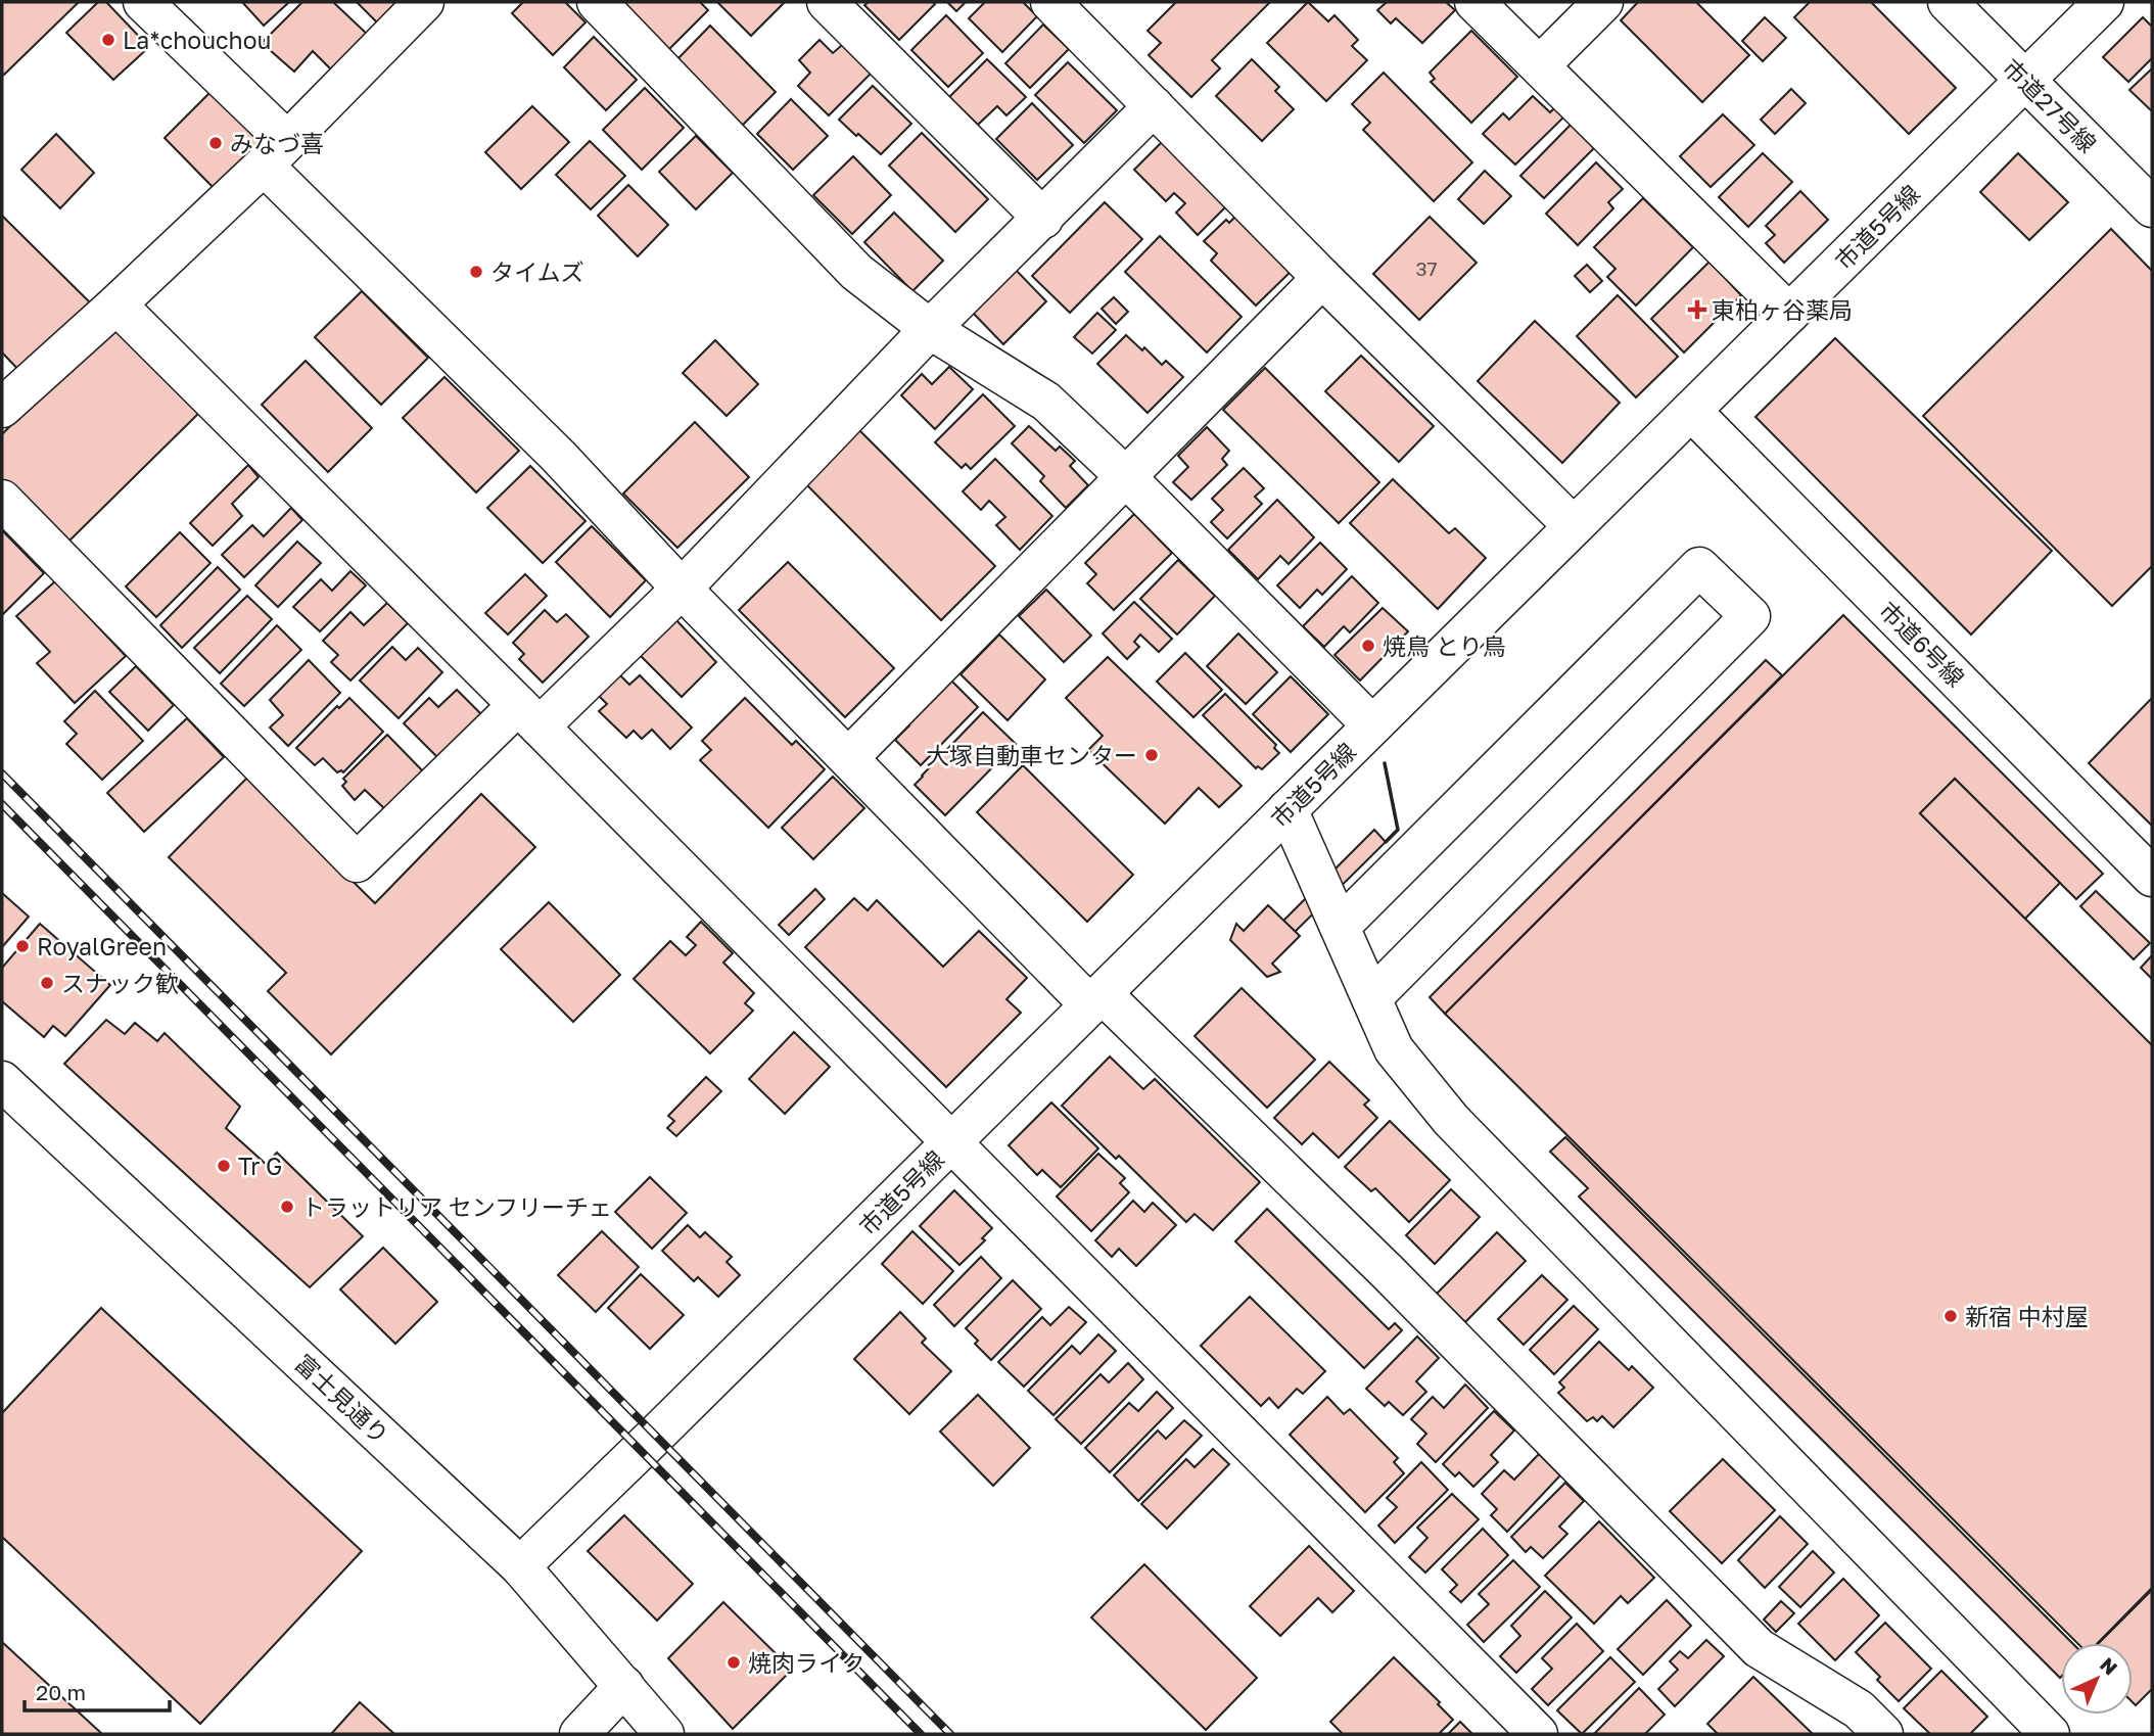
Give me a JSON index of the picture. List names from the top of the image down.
{
  "streets": {
    "street": [
      "市道27号線",
      "市道5号線",
      "市道6号線",
      "富士見通り"
    ]
  },
  "crossings": [
    ["市道27号線", "市道5号線"],
    ["市道5号線", "市道6号線"],
    ["市道5号線", "富士見通り"]
  ],
  "places": {
    "other": [
      "La*chouchou",
      "みなづ喜",
      "タイムズ",
      "焼鳥 とり鳥",
      "大塚自動車センター",
      "RoyalGreen",
      "スナック歓",
      "Tr G",
      "トラットリア センフリーチェ",
      "新宿 中村屋",
      "焼肉ライク"
    ],
    "health": ["東柏ヶ谷薬局"]
  },
  "house_numbers": ["37"],
  "scale_bar": "20 m",
  "north": "top right"
}
